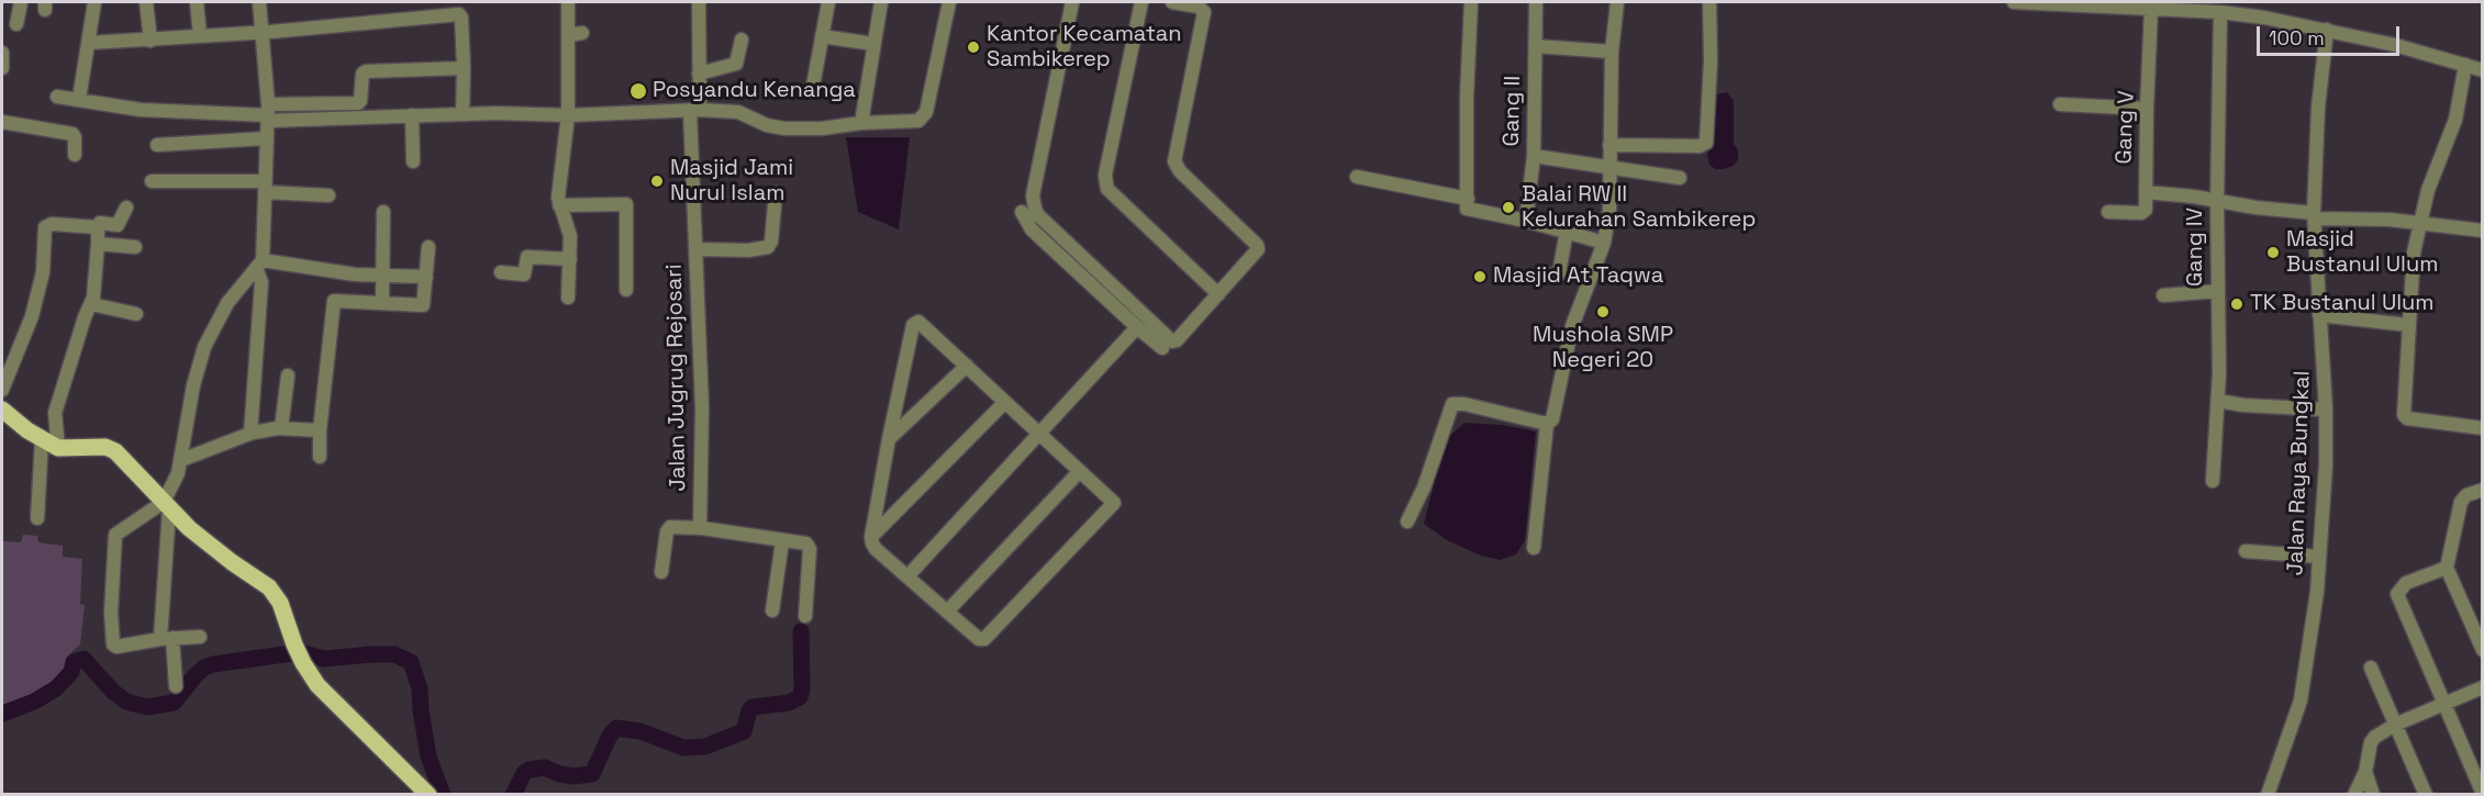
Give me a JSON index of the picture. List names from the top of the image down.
{
  "streets": {
    "street": [
      "Gang II",
      "Gang V",
      "Gang IV",
      "Jalan Jugrug Rejosari",
      "Jalan Raya Bungkal"
    ]
  },
  "places": [
    "Kantor Kecamatan Sambikerep",
    "Posyandu Kenanga",
    "Masjid Jami Nurul Islam",
    "Balai RW II Kelurahan Sambikerep",
    "Masjid Bustanul Ulum",
    "Masjid At Taqwa",
    "TK Bustanul Ulum",
    "Mushola SMP Negeri 20"
  ],
  "scale_bar": "100 m"
}
